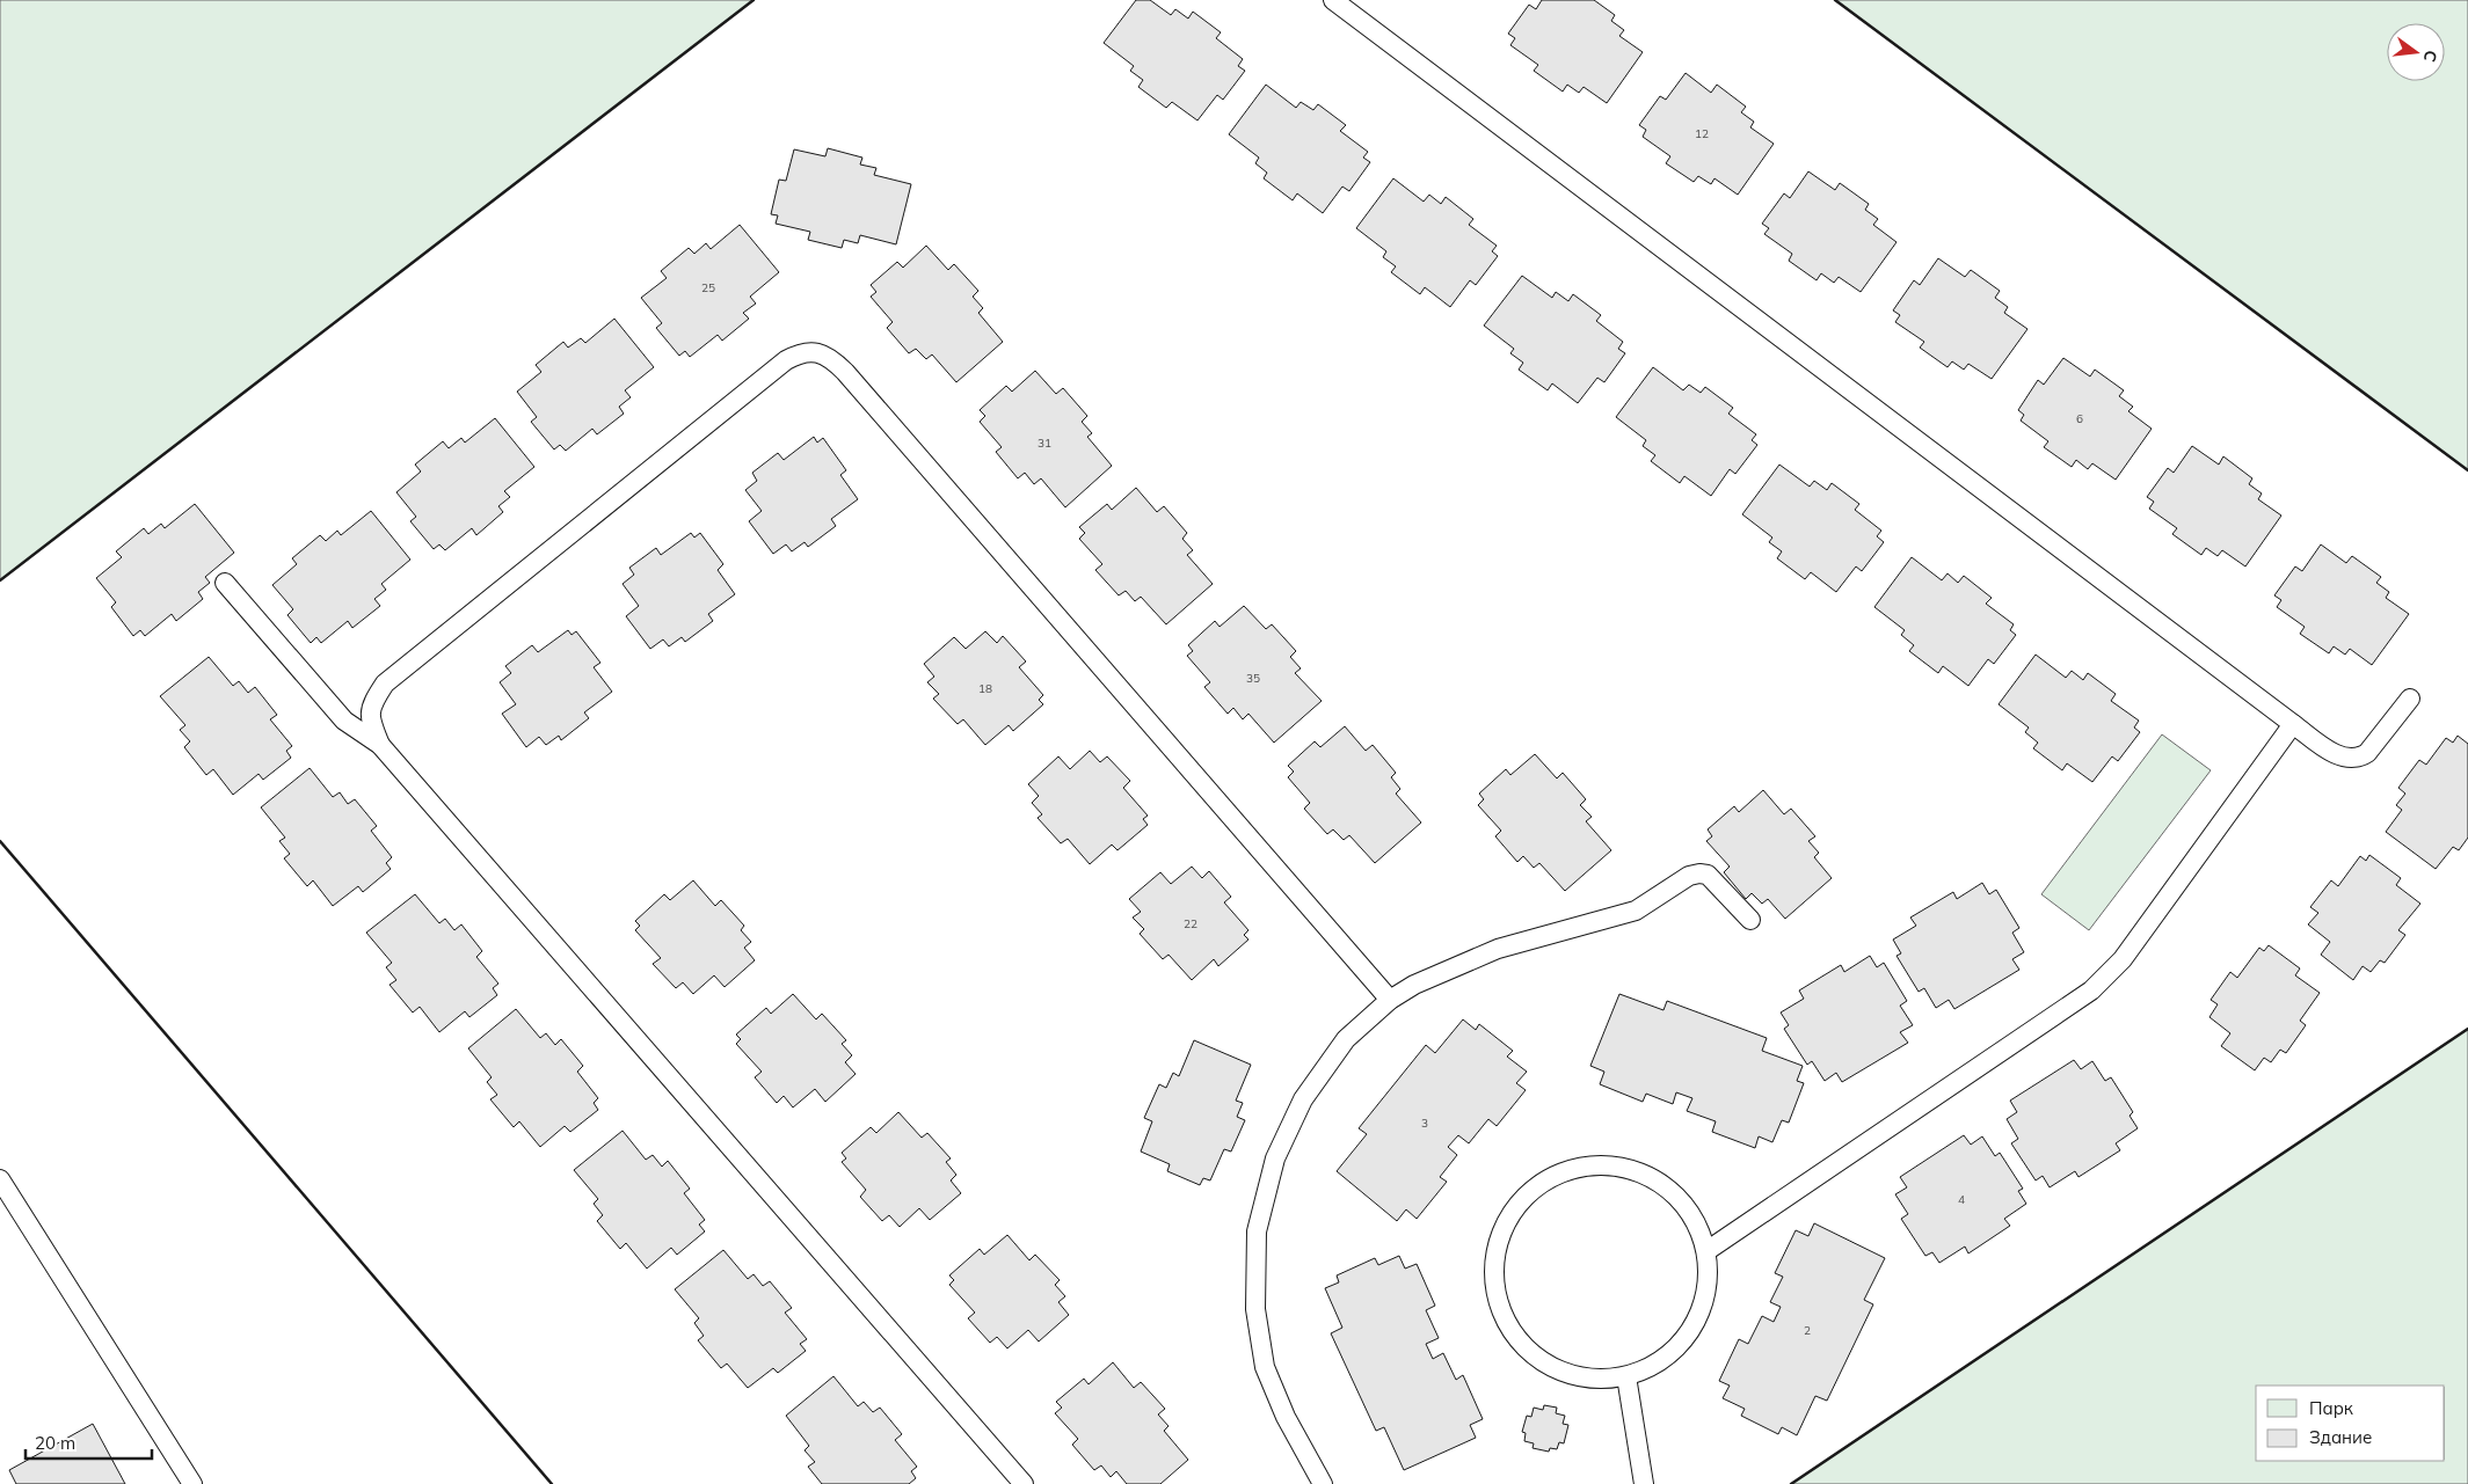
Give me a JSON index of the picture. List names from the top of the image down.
{
  "house_numbers": [
    "12",
    "25",
    "6",
    "31",
    "35",
    "18",
    "22",
    "3",
    "4",
    "2"
  ],
  "legend": ["Парк", "Здание"],
  "scale_bar": "20 m",
  "north": "right"
}
